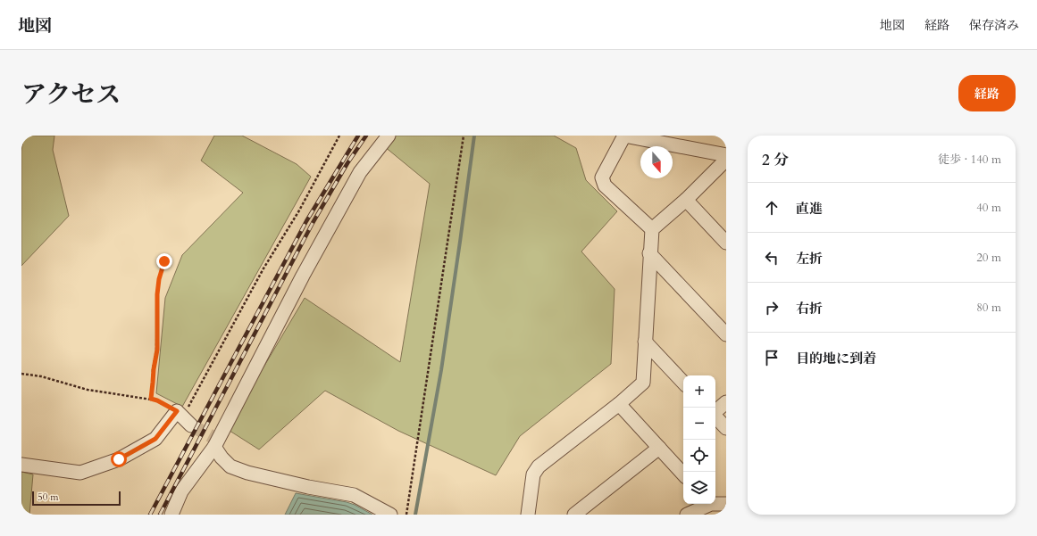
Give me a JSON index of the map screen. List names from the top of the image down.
{
  "scale_bar": "50 m",
  "north": "bottom",
  "page": {
    "header": "地図",
    "nav": ["地図", "経路", "保存済み"],
    "title": "アクセス",
    "buttons": "経路",
    "heading": ["2 分", "徒歩 · 140 m"],
    "list": [
      ["直進", "40 m"],
      ["左折", "20 m"],
      ["右折", "80 m"],
      "目的地に到着"
    ],
    "map_buttons": ["+", "−"],
    "scale": "50 m"
  }
}
